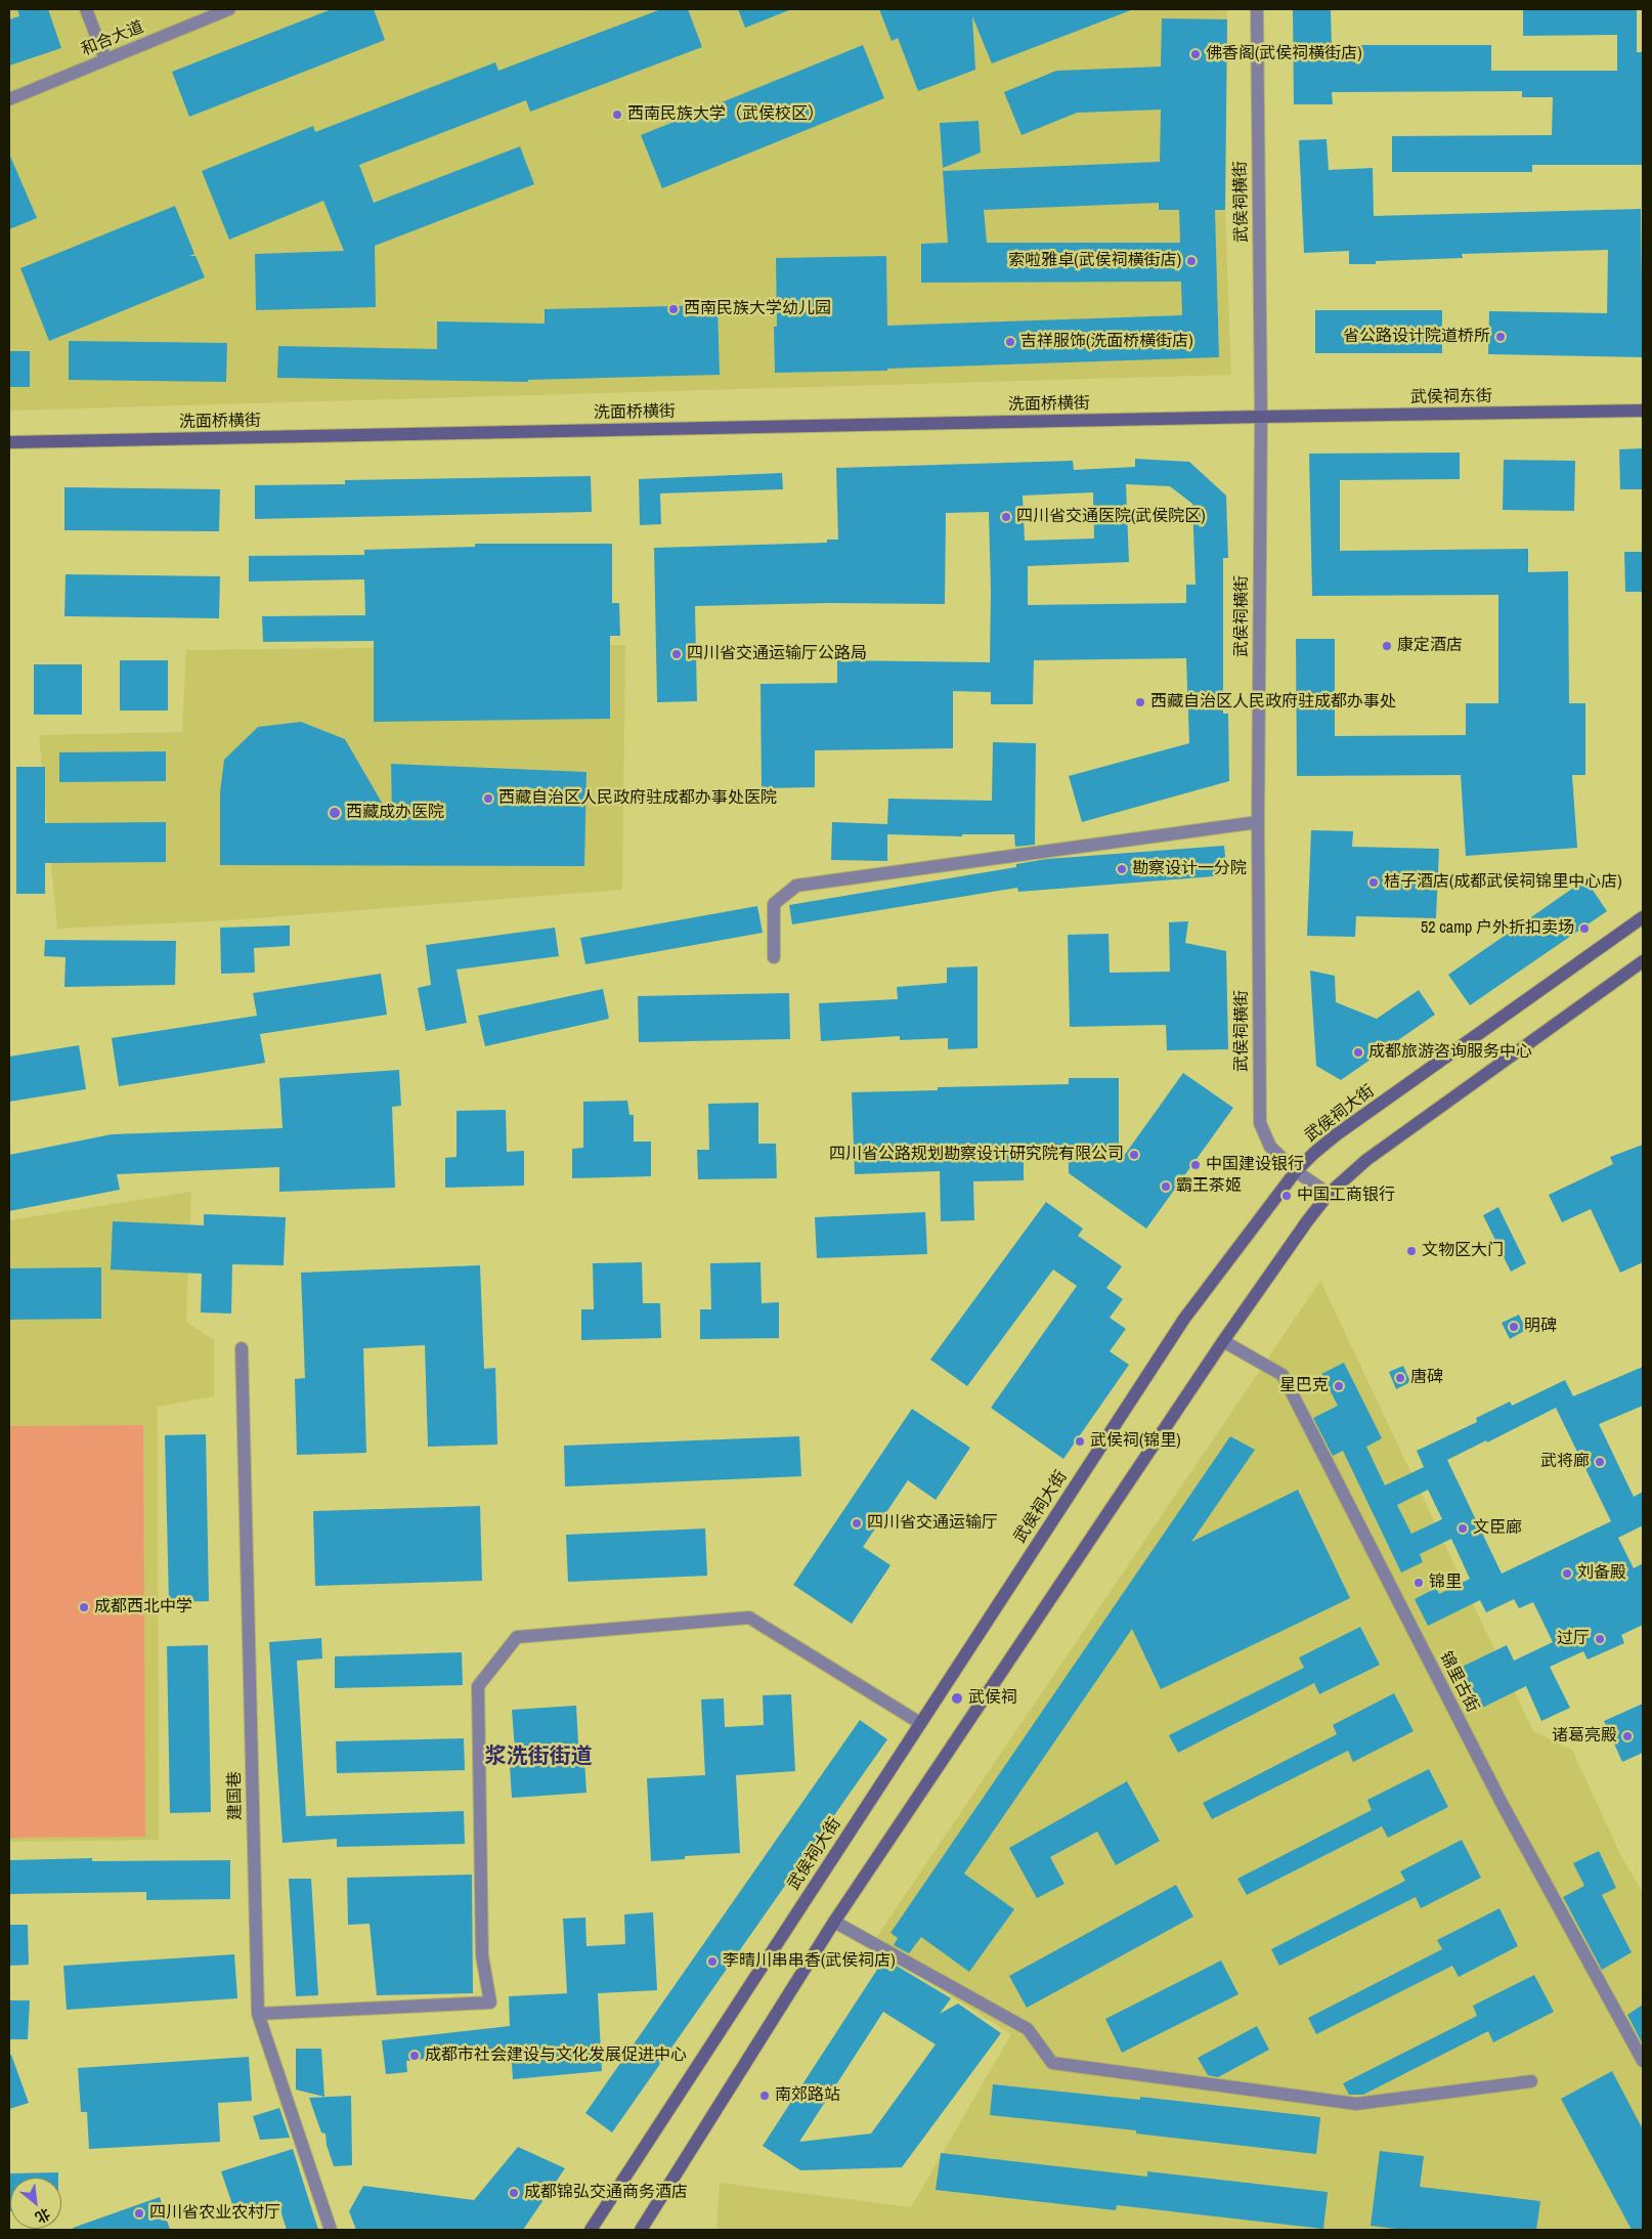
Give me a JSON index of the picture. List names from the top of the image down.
{
  "streets": {
    "main road": ["武侯祠东街", "洗面桥横街", "武侯祠大街"],
    "street": [
      "和合大道",
      "武侯祠横街",
      "锦里古街",
      "建国巷"
    ]
  },
  "crossings": [
    ["武侯祠横街", "武侯祠东街"],
    ["武侯祠横街", "洗面桥横街"],
    ["武侯祠横街", "武侯祠大街"],
    ["武侯祠东街", "洗面桥横街"]
  ],
  "districts": ["浆洗街街道"],
  "places": [
    "佛香阁(武侯祠横街店)",
    "西南民族大学（武侯校区）",
    "索啦雅卓(武侯祠横街店)",
    "西南民族大学幼儿园",
    "省公路设计院道桥所",
    "吉祥服饰(洗面桥横街店)",
    "四川省交通医院(武侯院区)",
    "康定酒店",
    "四川省交通运输厅公路局",
    "西藏自治区人民政府驻成都办事处",
    "西藏自治区人民政府驻成都办事处医院",
    "西藏成办医院",
    "勘察设计一分院",
    "桔子酒店(成都武侯祠锦里中心店)",
    "52 camp 户外折扣卖场",
    "成都旅游咨询服务中心",
    "四川省公路规划勘察设计研究院有限公司",
    "中国建设银行",
    "霸王茶姬",
    "中国工商银行",
    "文物区大门",
    "明碑",
    "唐碑",
    "星巴克",
    "武侯祠(锦里)",
    "武将廊",
    "四川省交通运输厅",
    "文臣廊",
    "刘备殿",
    "锦里",
    "成都西北中学",
    "过厅",
    "武侯祠",
    "诸葛亮殿",
    "李晴川串串香(武侯祠店)",
    "成都市社会建设与文化发展促进中心",
    "南郊路站",
    "成都锦弘交通商务酒店",
    "四川省农业农村厅"
  ],
  "north": "bottom right"
}
